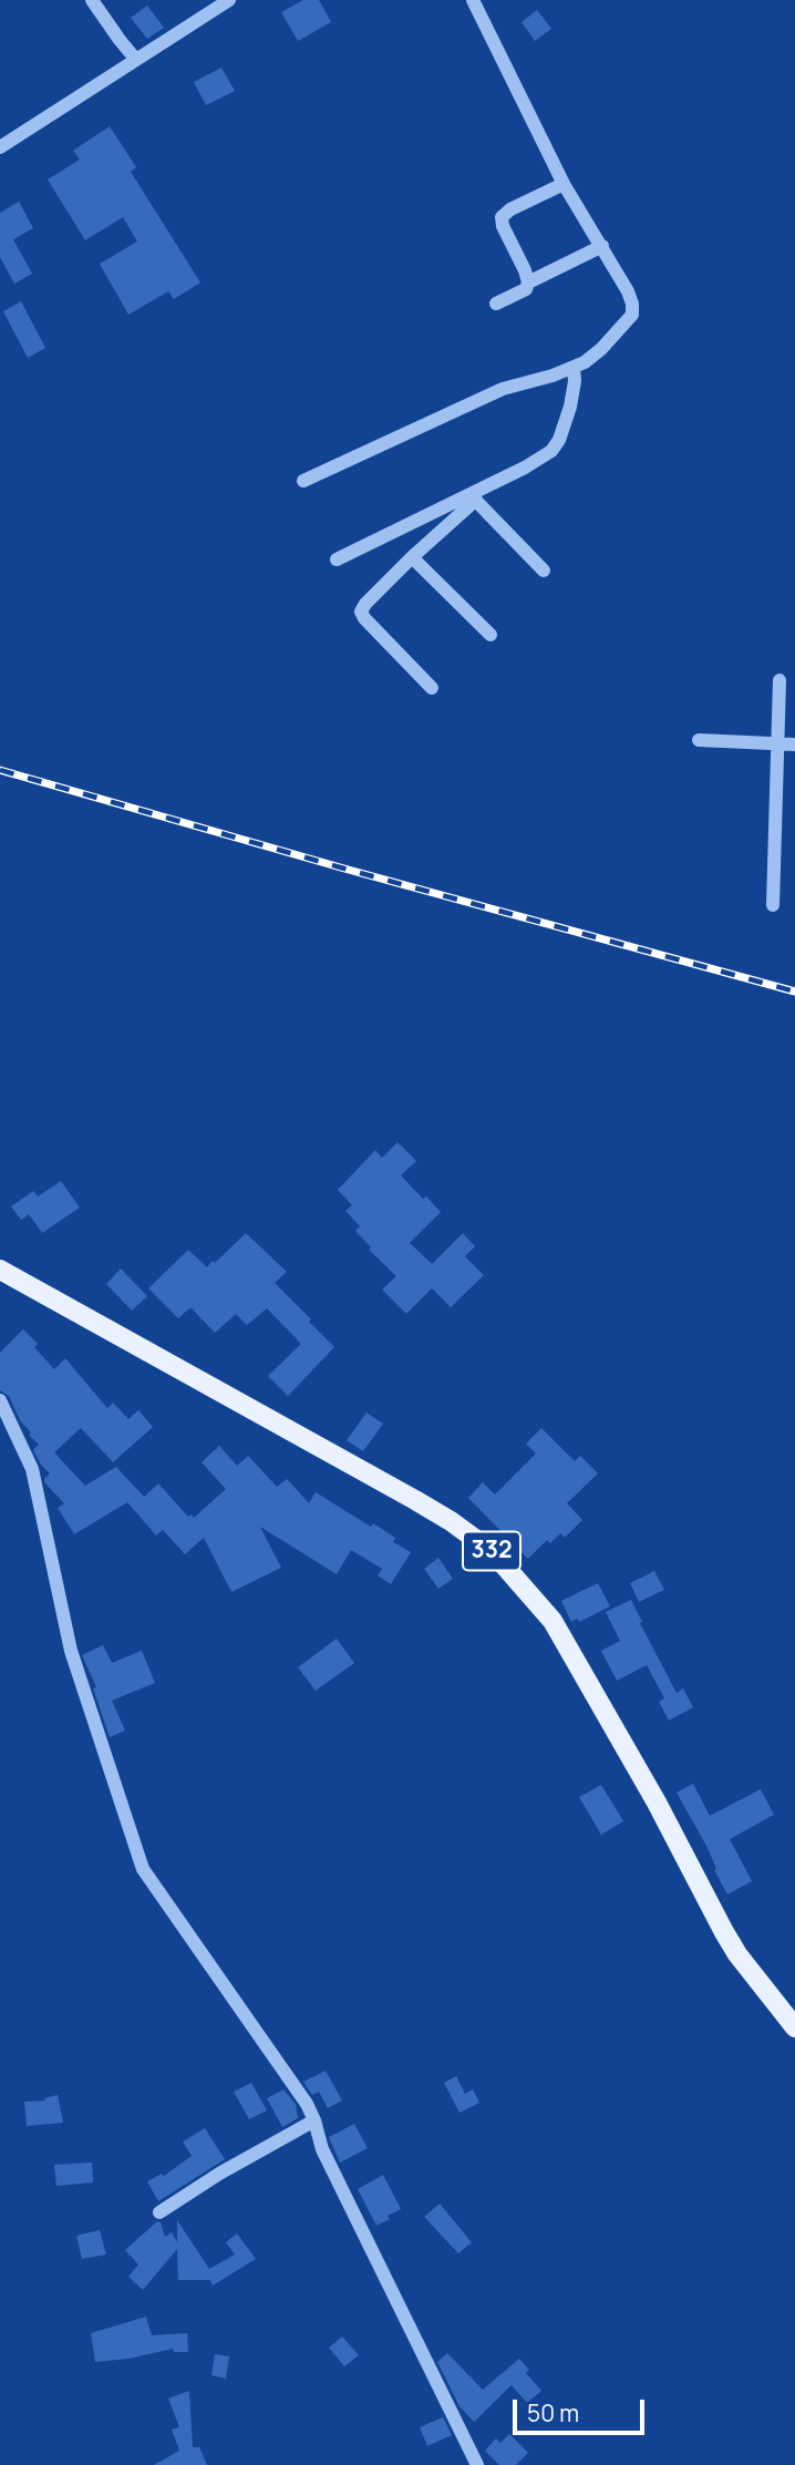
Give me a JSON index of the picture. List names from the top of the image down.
{
  "streets": {
    "main road": ["332"]
  },
  "scale_bar": "50 m"
}
